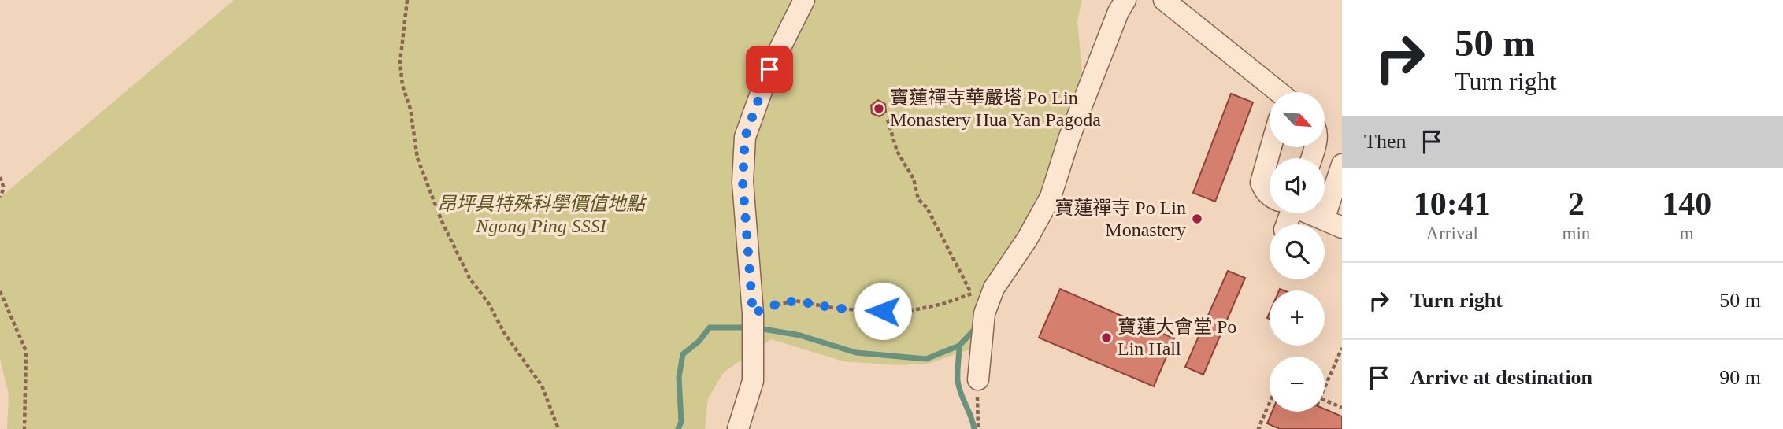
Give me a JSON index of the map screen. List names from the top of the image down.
{
  "parks": ["昂坪具特殊科學價值地點 Ngong Ping SSSI"],
  "places": ["寶蓮禪寺華嚴塔 Po Lin Monastery Hua Yan Pagoda", "寶蓮禪寺 Po Lin Monastery", "寶蓮大會堂 Po Lin Hall"],
  "north": "bottom right",
  "page": {
    "turn": ["50 m", "Turn right"],
    "map_buttons": ["+", "−"],
    "then": "Then",
    "eta": [
      "10:41",
      "Arrival",
      "2",
      "min",
      "140",
      "m"
    ],
    "list": [
      {
        "name": "Turn right",
        "value": "50 m"
      },
      {
        "name": "Arrive at destination",
        "value": "90 m"
      }
    ]
  }
}
